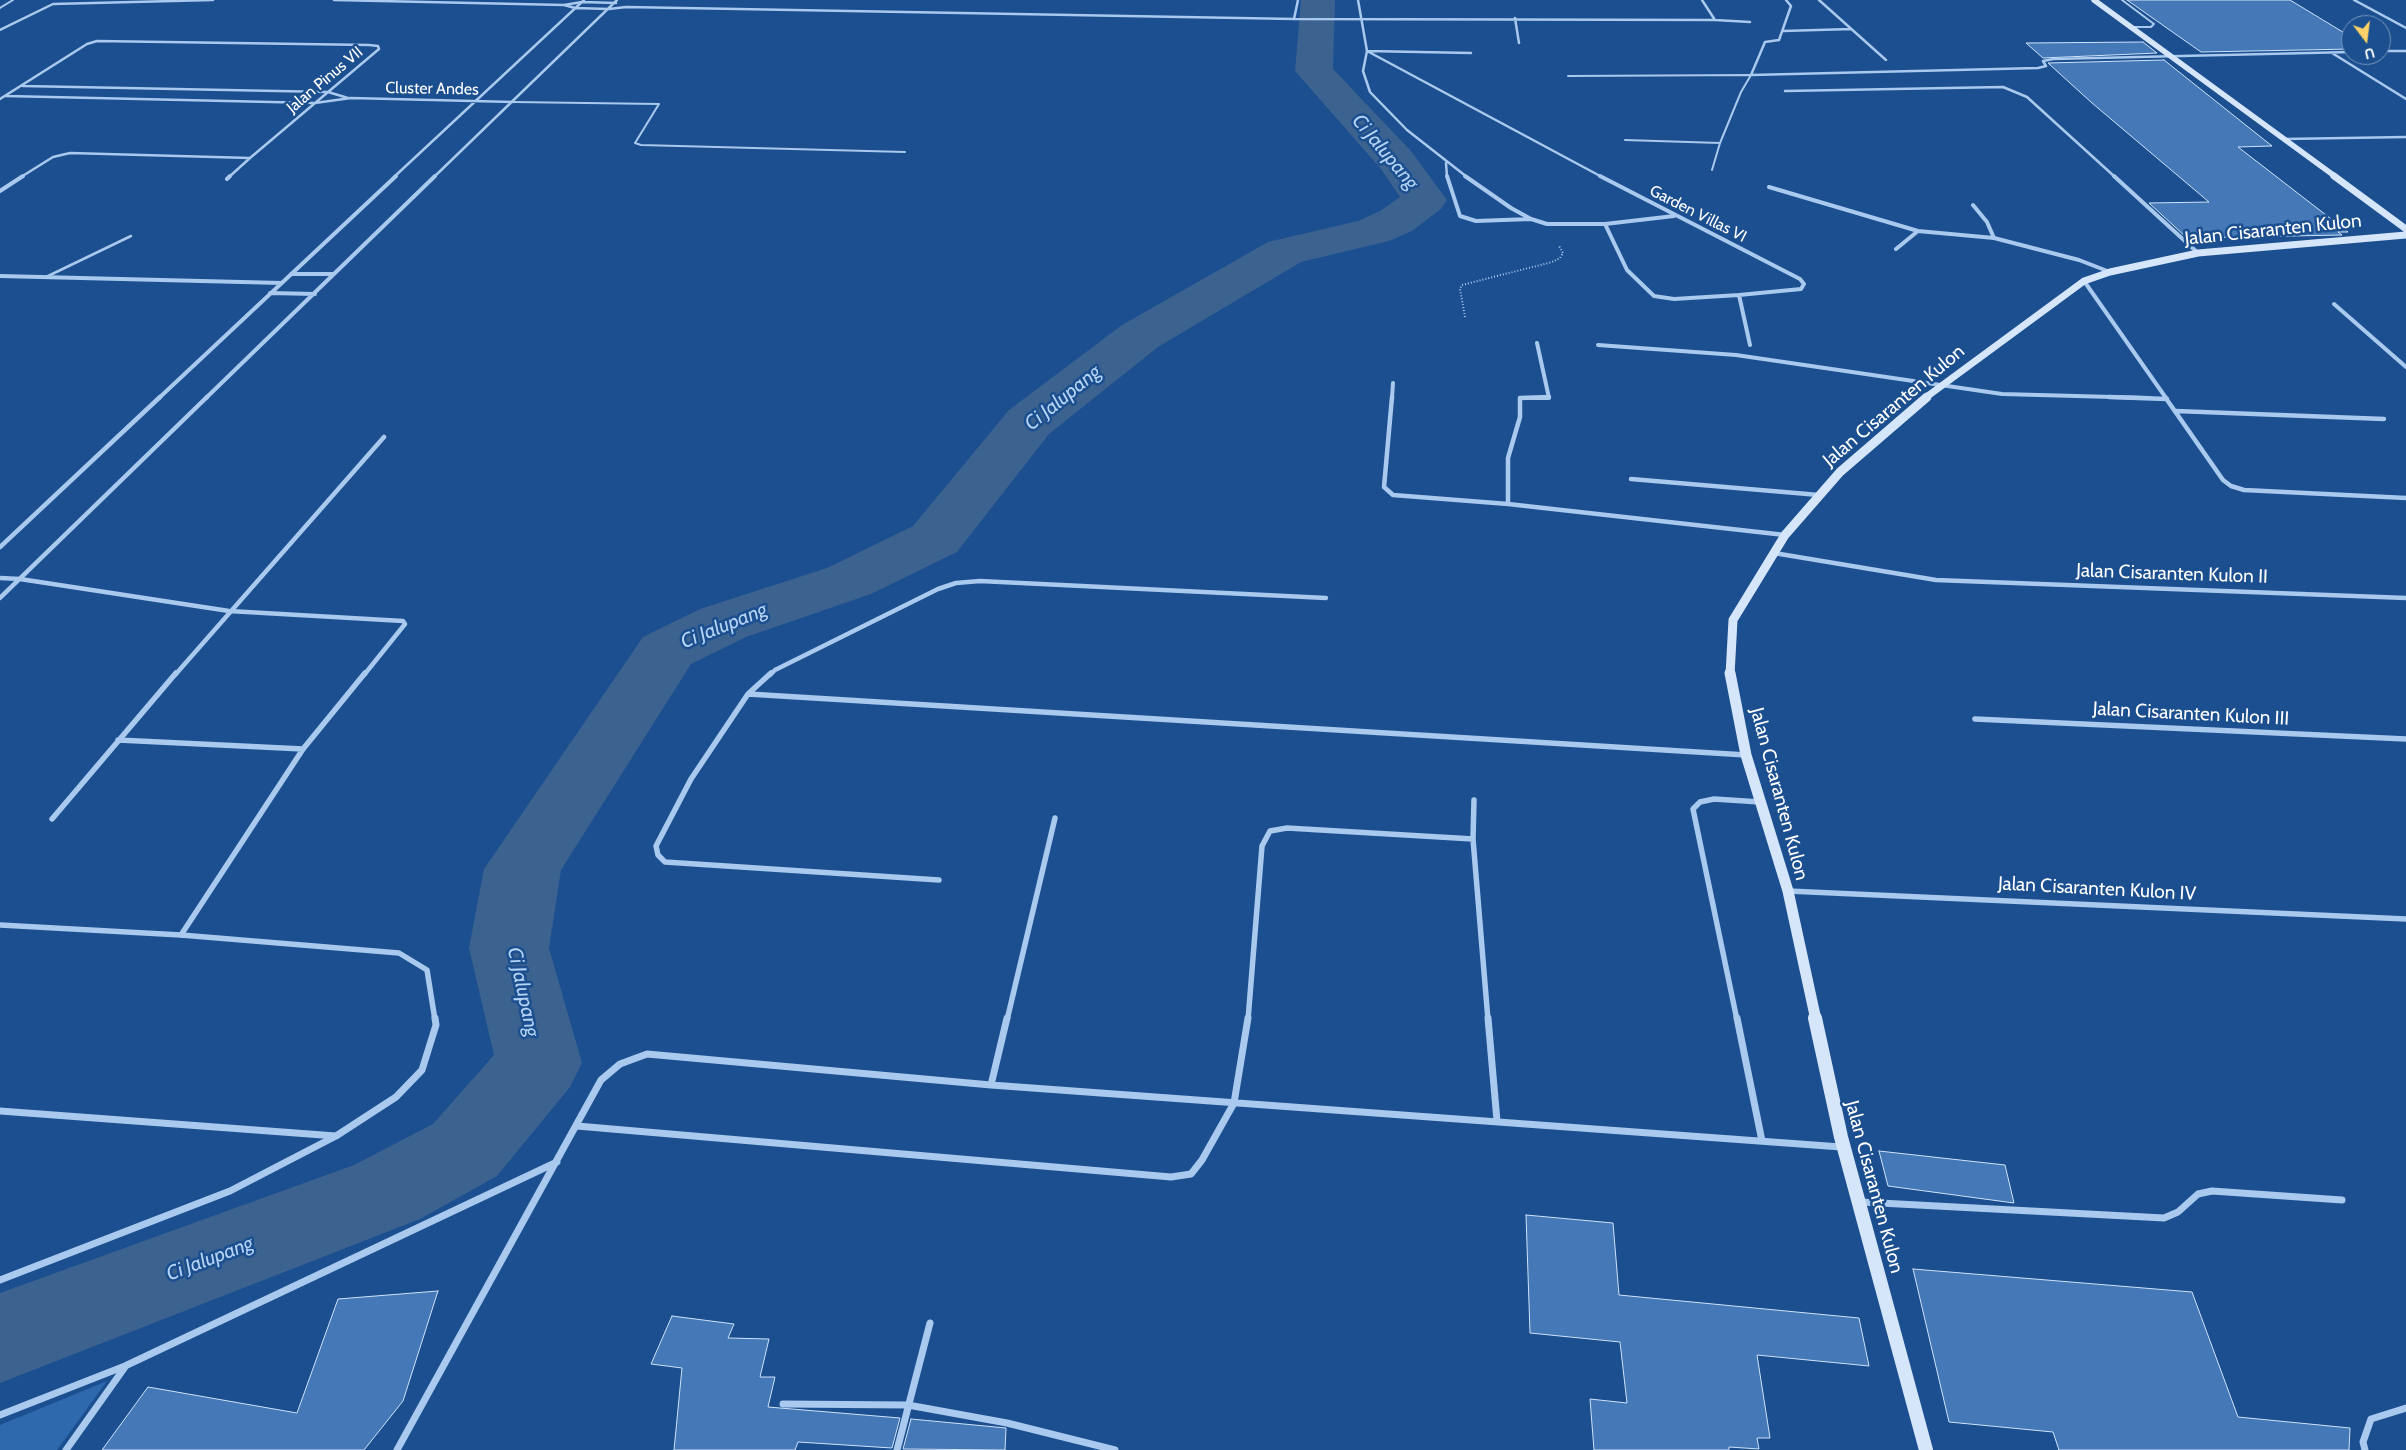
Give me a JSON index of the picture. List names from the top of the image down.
{
  "streets": {
    "main road": ["Jalan Cisaranten Kulon"],
    "street": [
      "Jalan Pinus VII",
      "Cluster Andes",
      "Garden Villas VI",
      "Jalan Cisaranten Kulon II",
      "Jalan Cisaranten Kulon III",
      "Jalan Cisaranten Kulon IV"
    ]
  },
  "crossings": [
    ["Jalan Cisaranten Kulon", "Jalan Cisaranten Kulon II"],
    ["Jalan Cisaranten Kulon", "Jalan Cisaranten Kulon IV"]
  ],
  "water": ["Ci Jalupang"],
  "north": "bottom"
}
